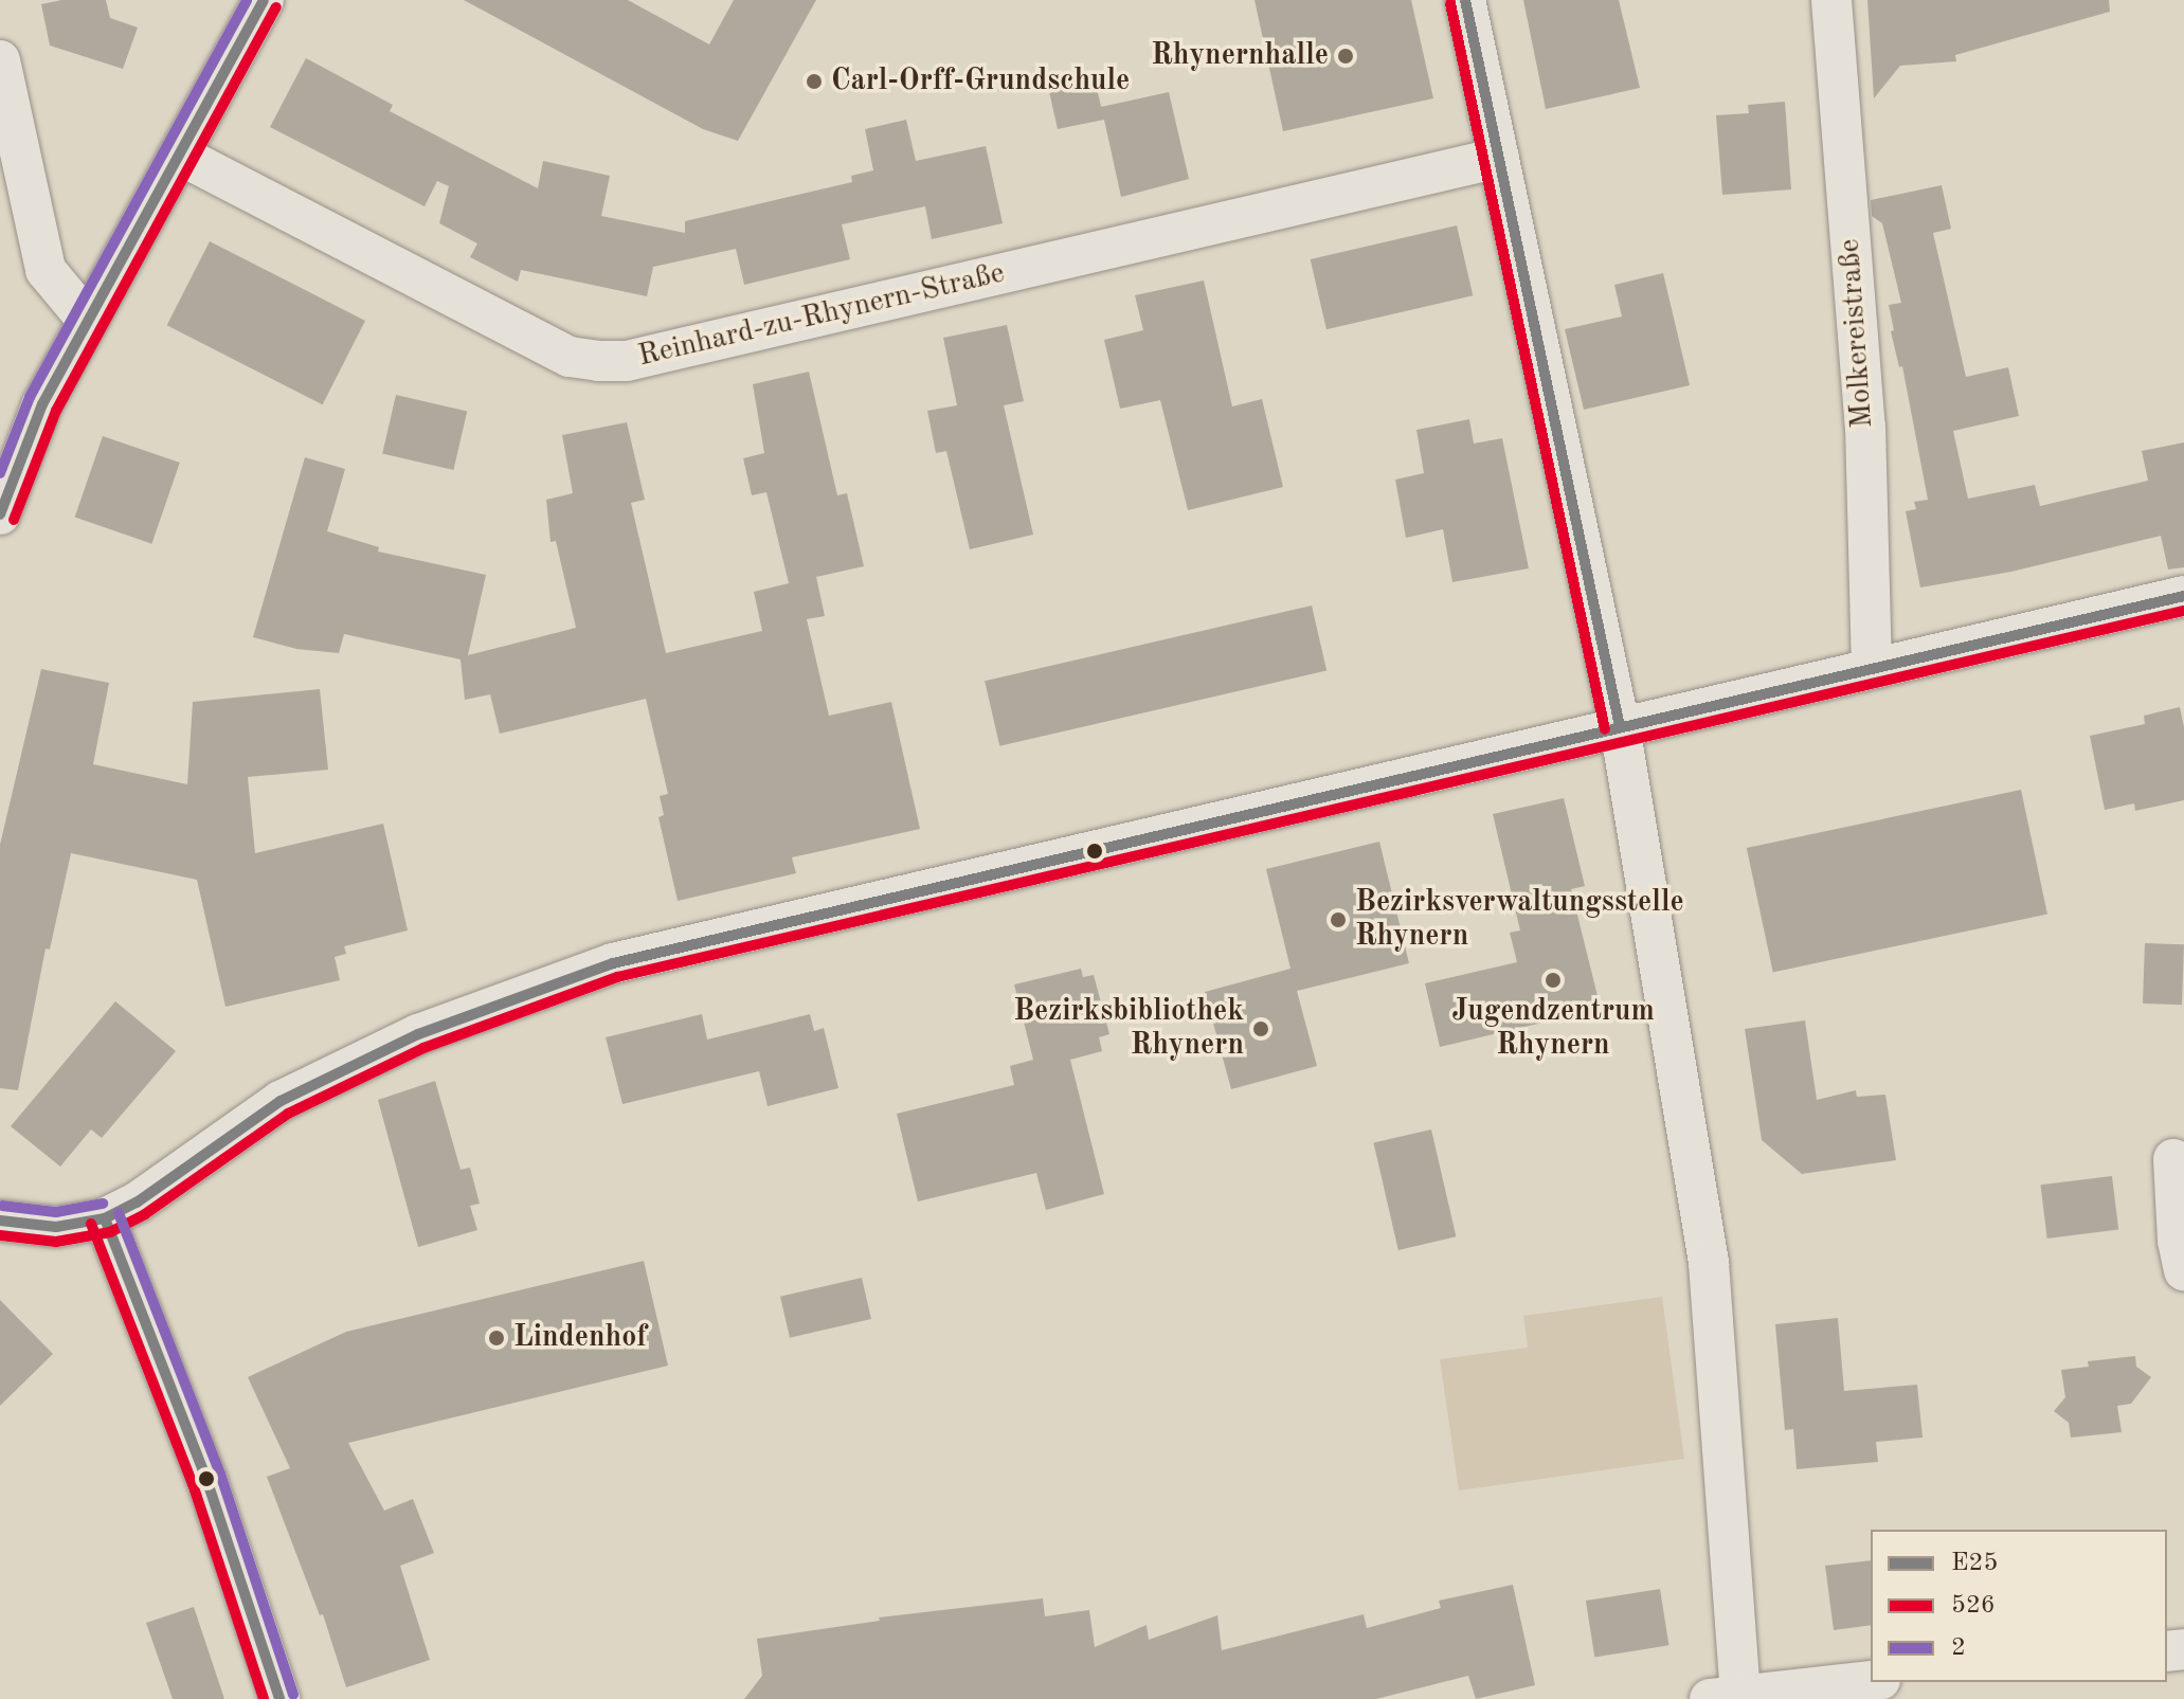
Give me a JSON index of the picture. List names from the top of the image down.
{
  "streets": {
    "street": ["Reinhard-zu-Rhynern-Straße", "Molkereistraße"]
  },
  "places": [
    "Rhynernhalle",
    "Carl-Orff-Grundschule",
    "Bezirksverwaltungsstelle Rhynern",
    "Jugendzentrum Rhynern",
    "Bezirksbibliothek Rhynern",
    "Lindenhof"
  ],
  "lines": ["transit line E25", "transit line 2", "transit line 526"],
  "legend": ["E25", "526", "2"]
}
